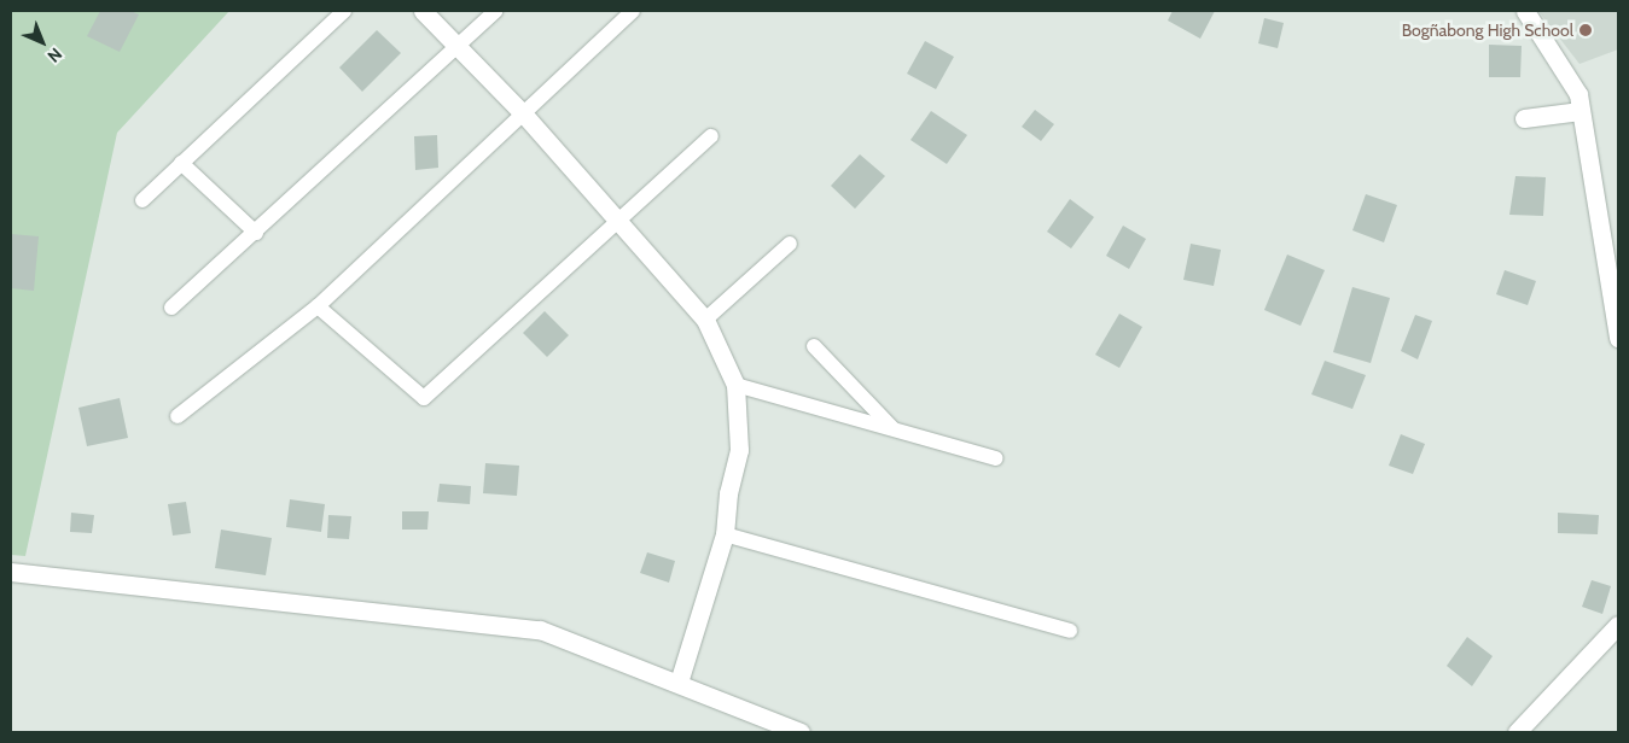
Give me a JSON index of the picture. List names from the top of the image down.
{
  "places": ["Bogñabong High School"],
  "north": "bottom right"
}
